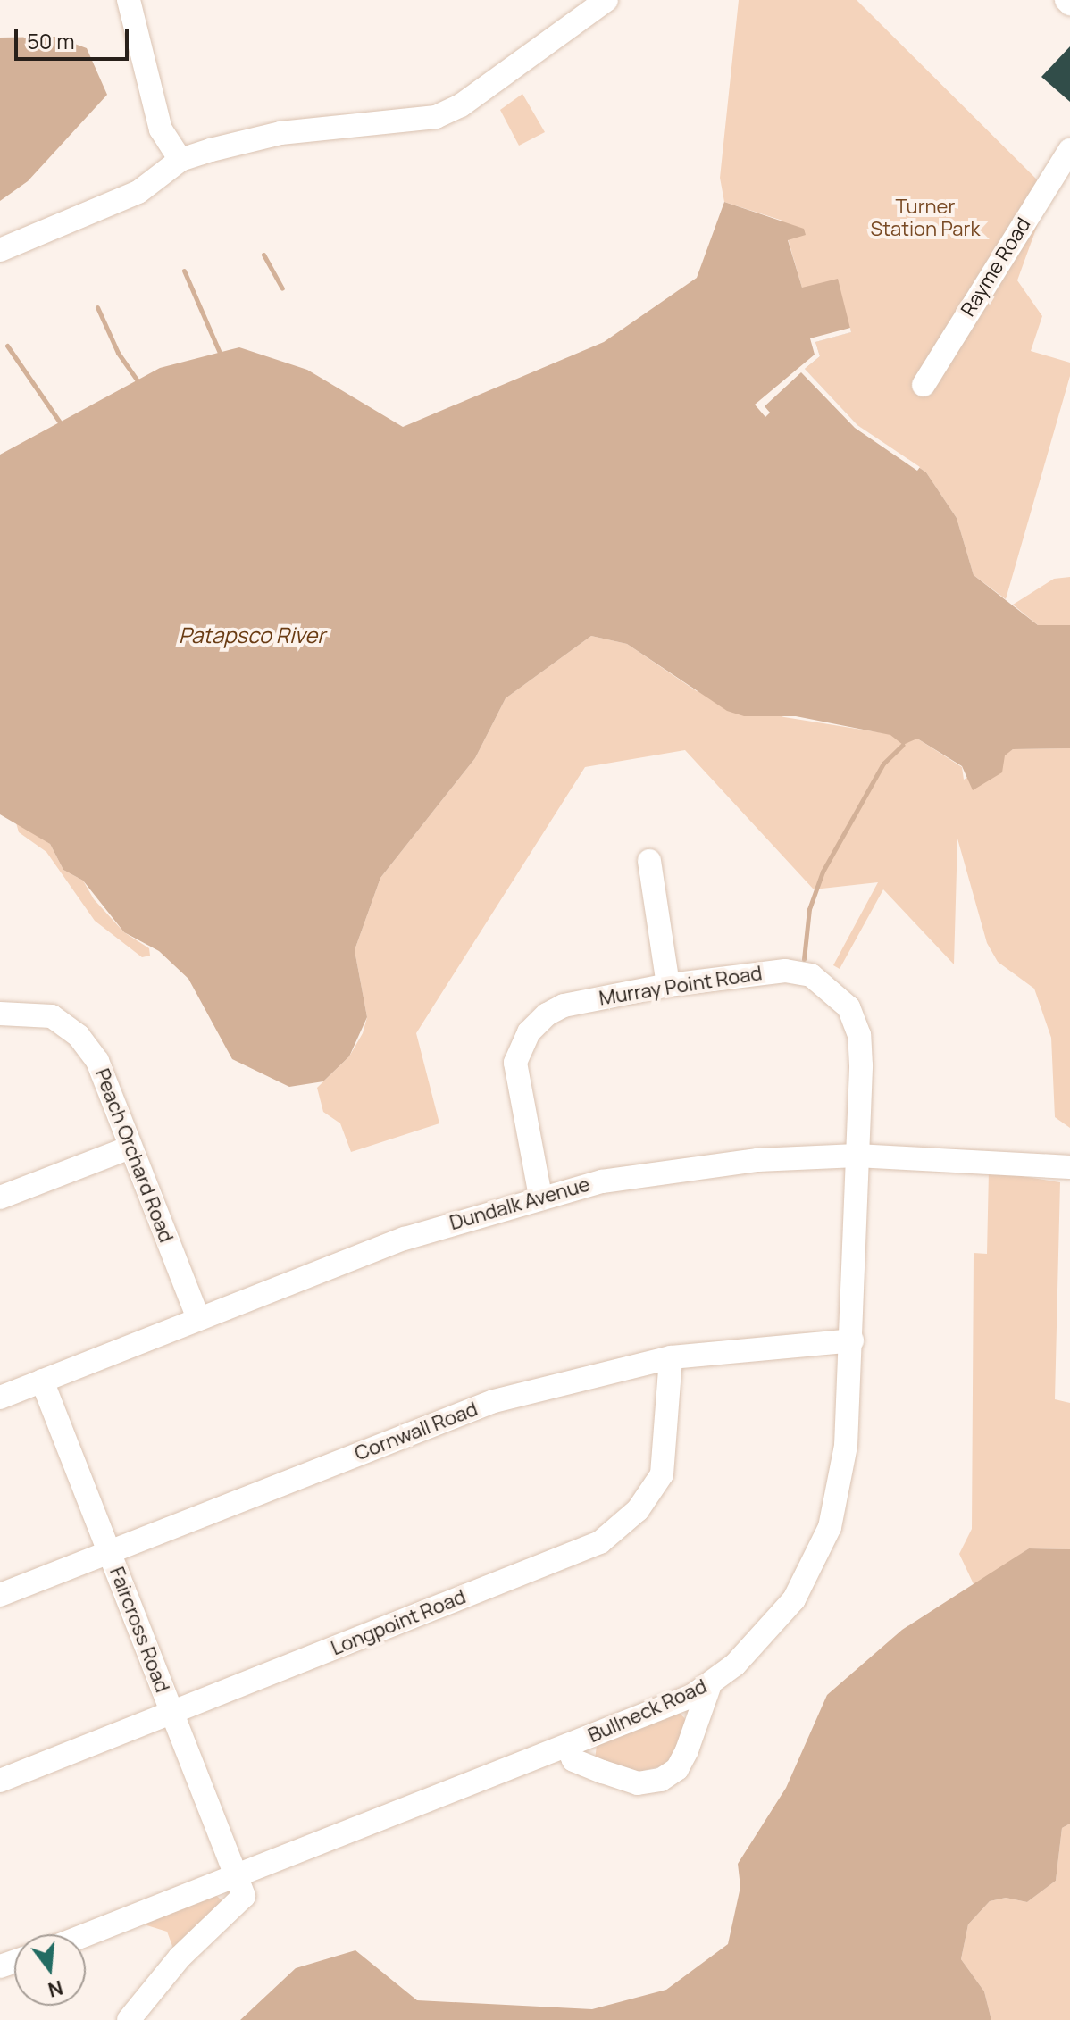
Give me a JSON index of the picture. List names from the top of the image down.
{
  "streets": {
    "street": [
      "Rayme Road",
      "Murray Point Road",
      "Peach Orchard Road",
      "Dundalk Avenue",
      "Cornwall Road",
      "Longpoint Road",
      "Faircross Road",
      "Bullneck Road"
    ]
  },
  "crossings": [
    ["Murray Point Road", "Dundalk Avenue"],
    ["Murray Point Road", "Bullneck Road"],
    ["Peach Orchard Road", "Dundalk Avenue"],
    ["Dundalk Avenue", "Faircross Road"],
    ["Dundalk Avenue", "Bullneck Road"],
    ["Cornwall Road", "Longpoint Road"],
    ["Cornwall Road", "Faircross Road"],
    ["Cornwall Road", "Bullneck Road"],
    ["Longpoint Road", "Faircross Road"],
    ["Faircross Road", "Bullneck Road"]
  ],
  "water": ["Patapsco River"],
  "parks": ["Turner Station Park"],
  "scale_bar": "50 m",
  "north": "bottom"
}
